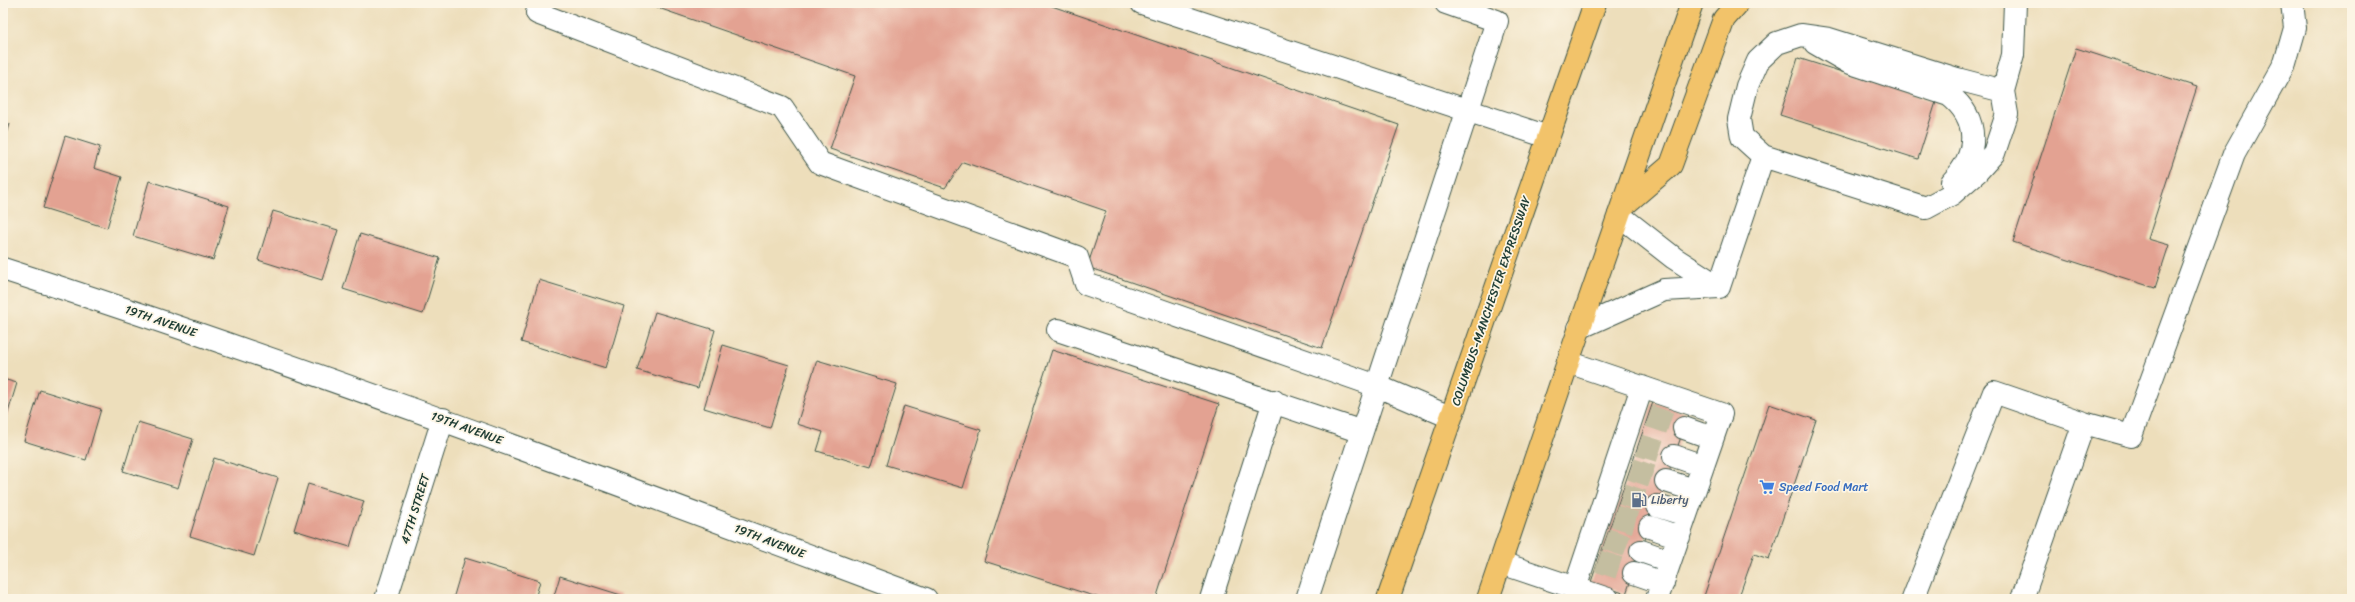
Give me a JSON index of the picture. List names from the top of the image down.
{
  "streets": {
    "main road": ["COLUMBUS-MANCHESTER EXPRESSWAY"],
    "street": ["19TH AVENUE", "47TH STREET"]
  },
  "crossings": [
    ["19TH AVENUE", "47TH STREET"]
  ],
  "places": {
    "supermarket": ["Speed Food Mart"],
    "fuel station": ["Liberty"]
  }
}
